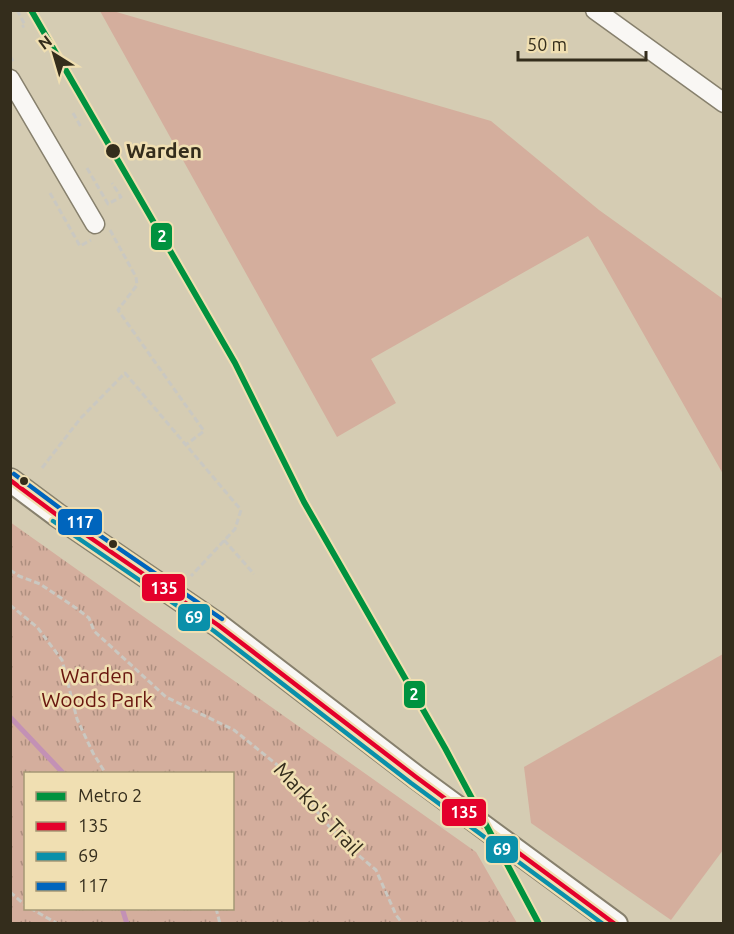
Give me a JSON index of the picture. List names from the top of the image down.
{
  "streets": {
    "path": ["Marko's Trail"]
  },
  "parks": ["Warden Woods Park"],
  "places": ["Warden"],
  "lines": [
    "metro line 2",
    "transit line 117",
    "transit line 135",
    "transit line 69"
  ],
  "legend": [
    "Metro 2",
    "135",
    "69",
    "117"
  ],
  "scale_bar": "50 m",
  "north": "top left"
}
